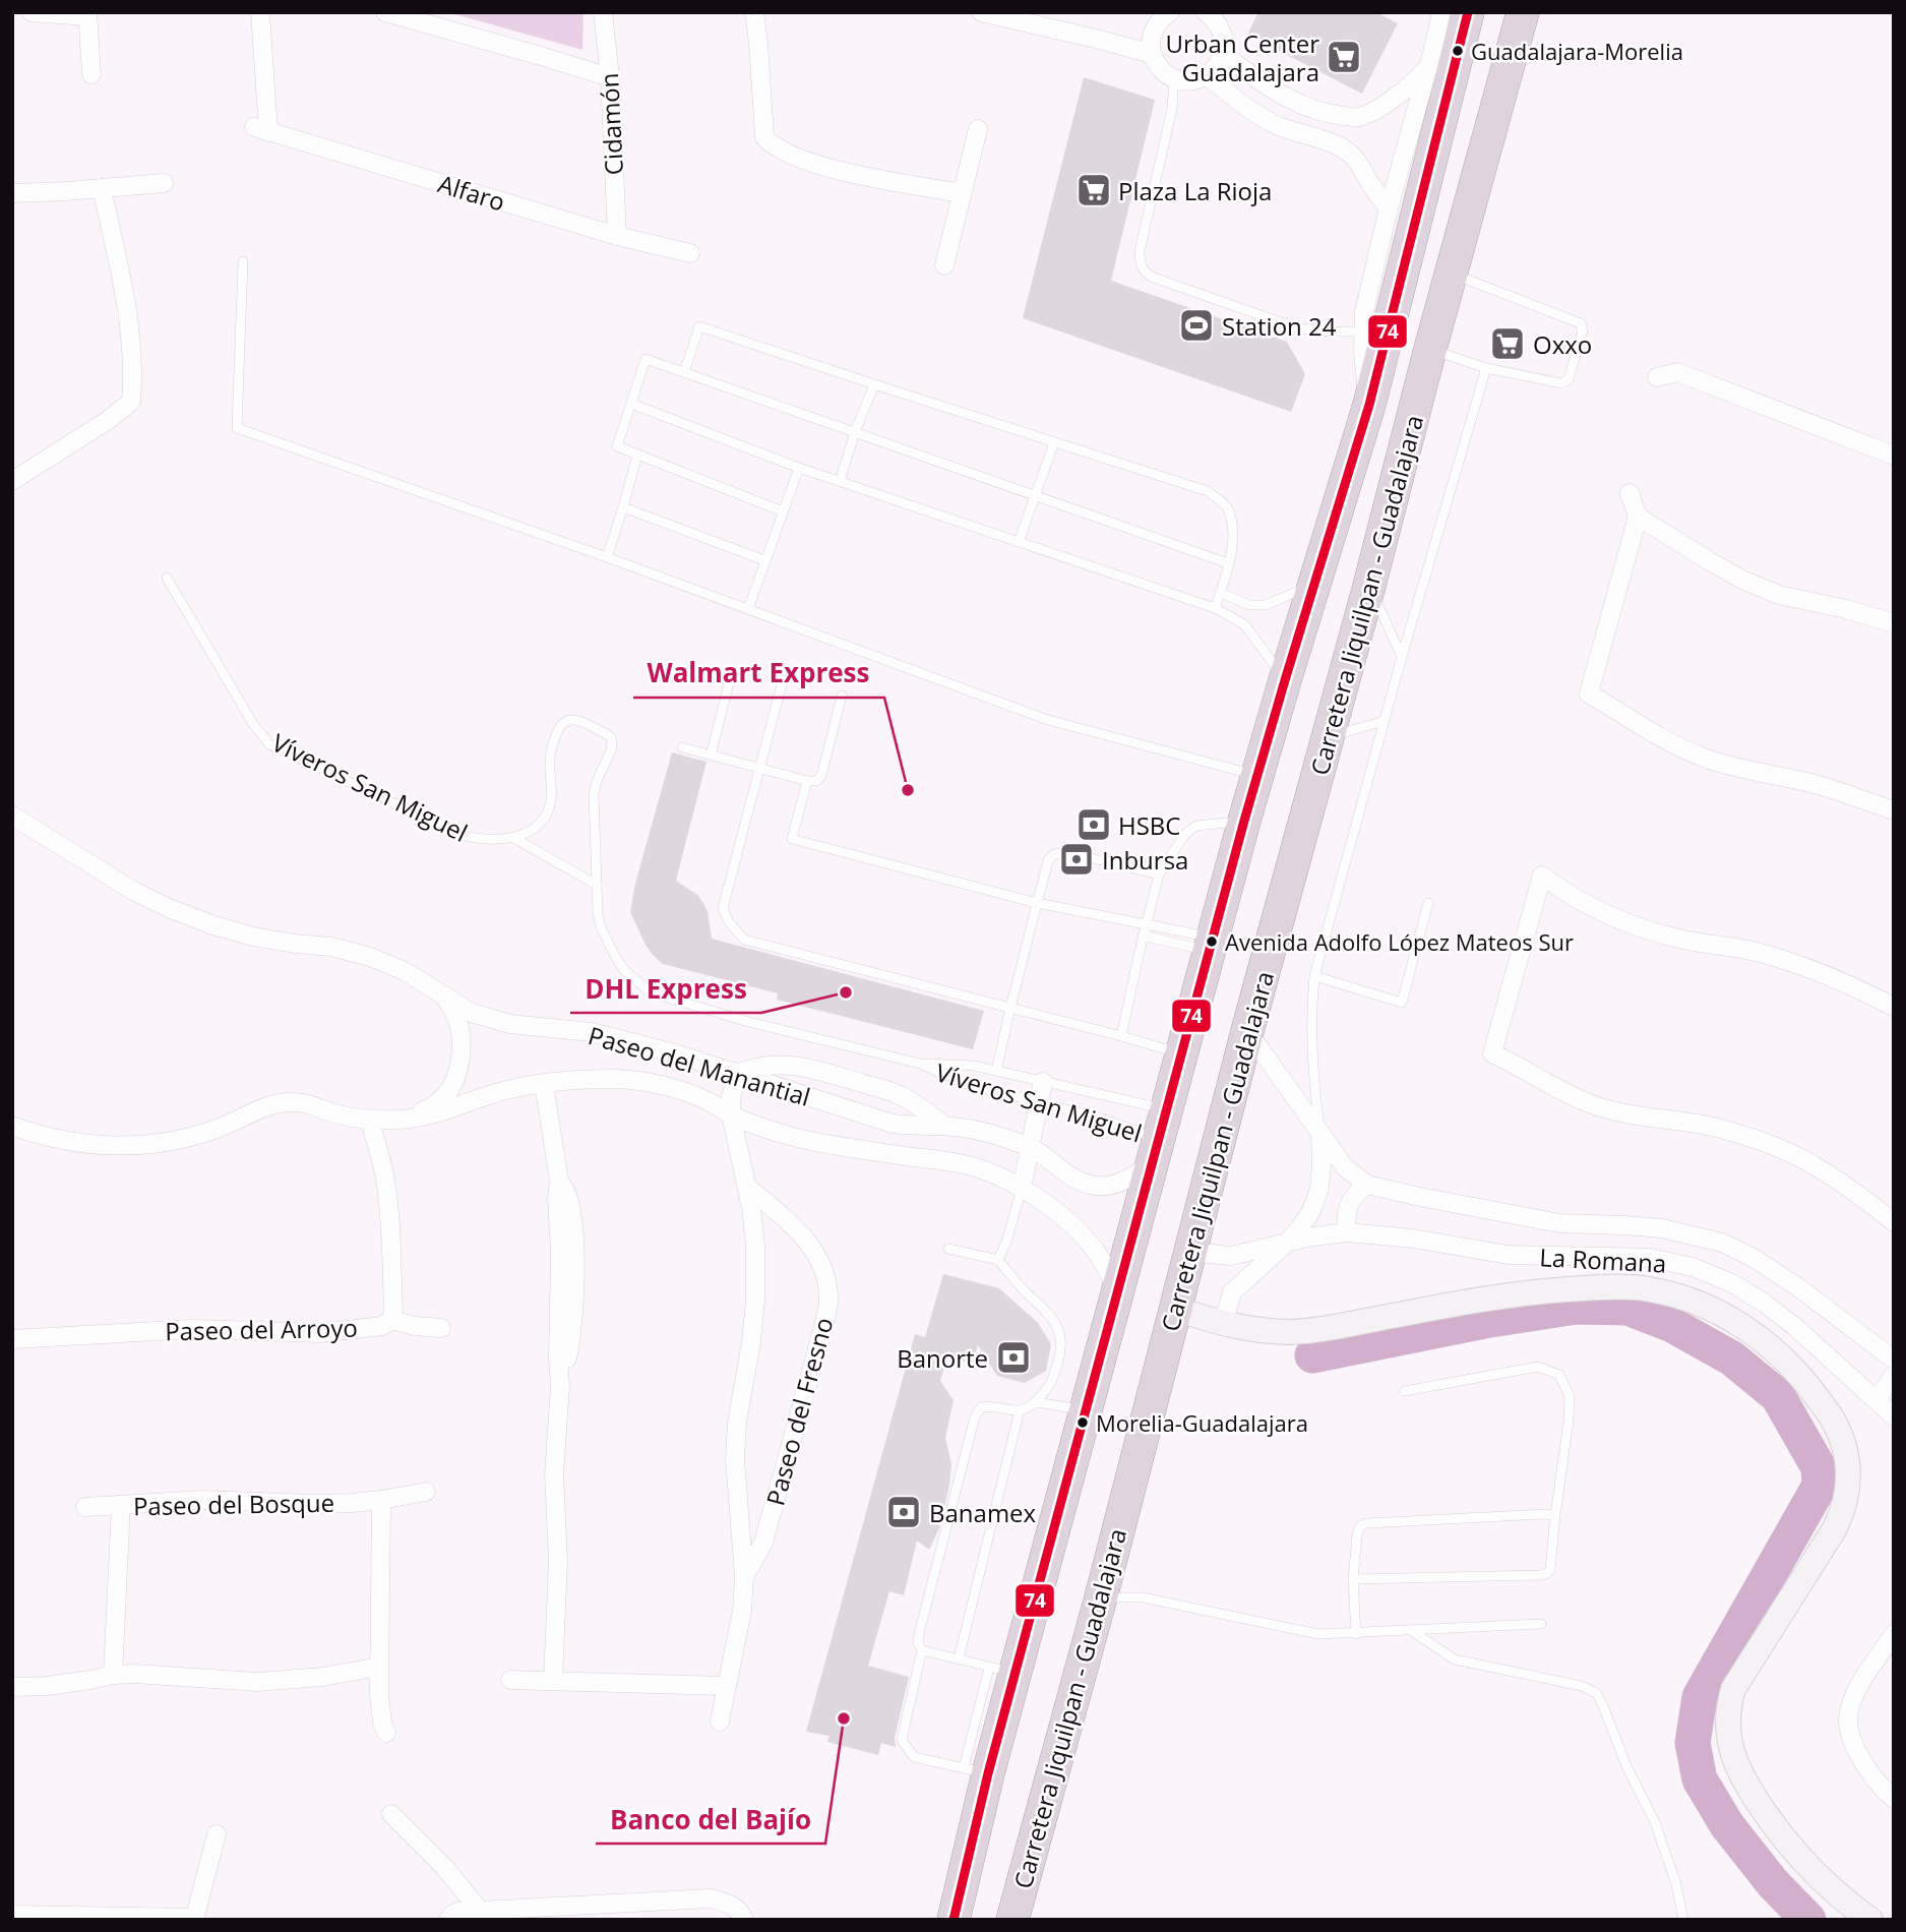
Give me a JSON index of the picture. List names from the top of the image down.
{
  "streets": {
    "highway": ["Carretera Jiquilpan - Guadalajara"],
    "street": [
      "Cidamón",
      "Alfaro",
      "Paseo del Manantial",
      "La Romana",
      "Paseo del Arroyo",
      "Paseo del Fresno",
      "Paseo del Bosque"
    ],
    "lane": ["Víveros San Miguel"]
  },
  "crossings": [
    ["Cidamón", "Alfaro"],
    ["Carretera Jiquilpan - Guadalajara", "Víveros San Miguel"],
    ["Carretera Jiquilpan - Guadalajara", "Paseo del Manantial"],
    ["Carretera Jiquilpan - Guadalajara", "La Romana"],
    ["Víveros San Miguel", "Paseo del Manantial"],
    ["Paseo del Manantial", "Paseo del Arroyo"],
    ["Paseo del Manantial", "Paseo del Fresno"]
  ],
  "places": {
    "other": [
      "Guadalajara-Morelia",
      "Walmart Express",
      "Avenida Adolfo López Mateos Sur",
      "DHL Express",
      "Morelia-Guadalajara",
      "Banco del Bajío"
    ],
    "supermarket": ["Urban Center Guadalajara", "Plaza La Rioja", "Oxxo"],
    "sports": ["Station 24"],
    "bank": [
      "HSBC",
      "Inbursa",
      "Banorte",
      "Banamex"
    ]
  },
  "lines": ["transit line 74"]
}
